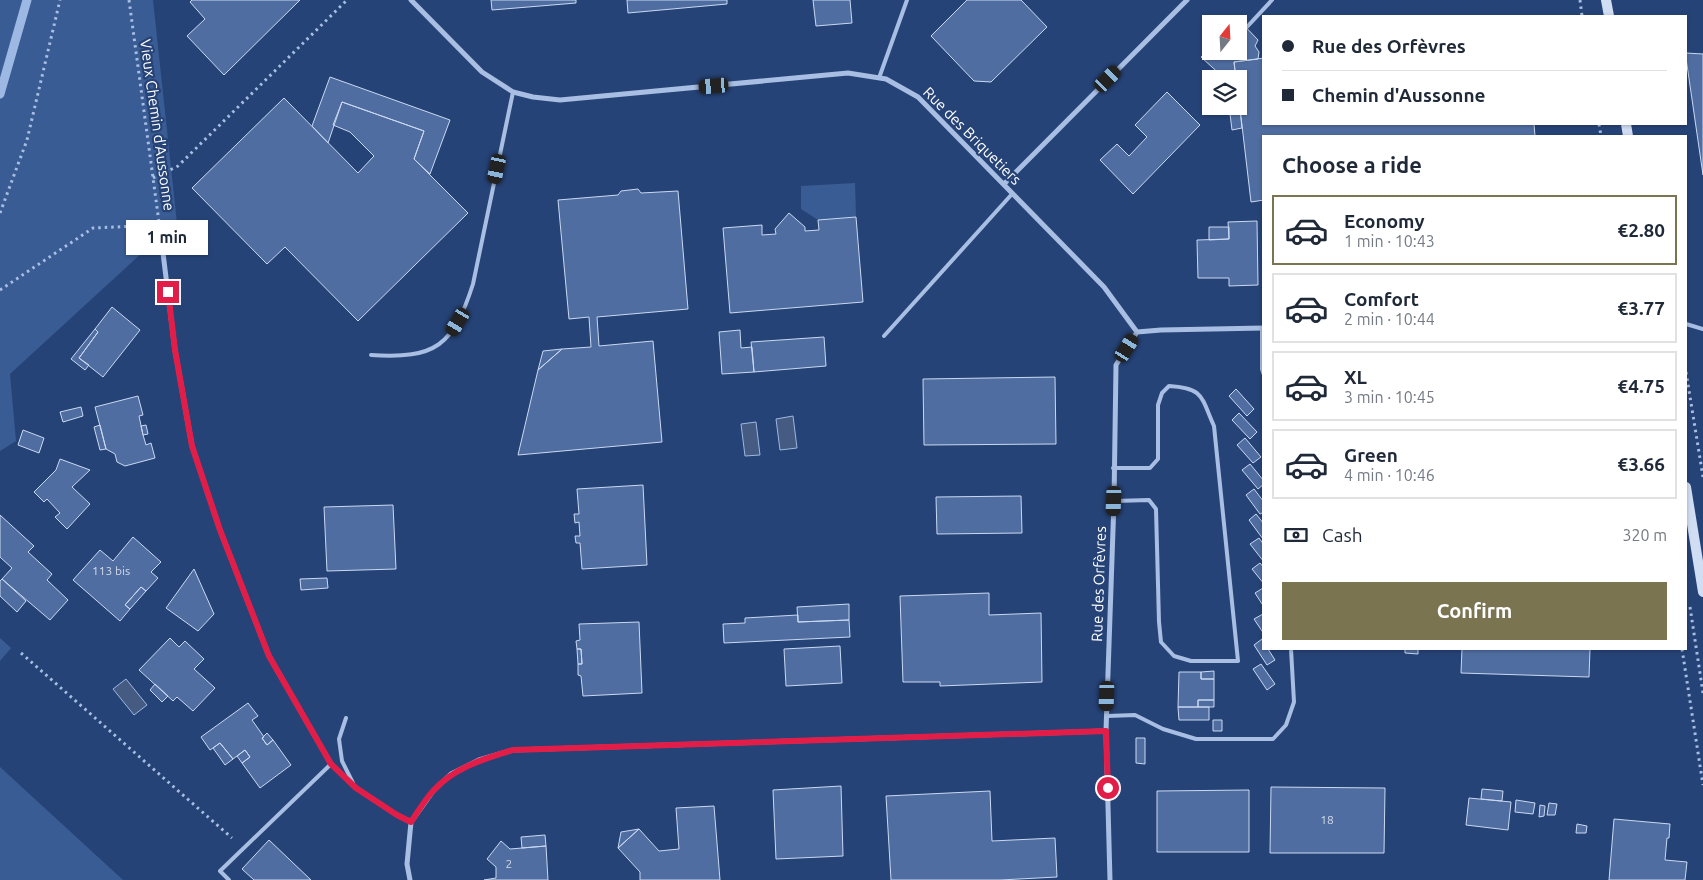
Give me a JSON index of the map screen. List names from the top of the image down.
{
  "streets": {
    "street": ["Rue des Briquetiers", "Rue des Orfèvres"],
    "path": ["Vieux Chemin d'Aussonne"]
  },
  "crossings": [
    ["Rue des Briquetiers", "Rue des Orfèvres"]
  ],
  "house_numbers": ["113 bis", "18", "2"],
  "north": "top",
  "page": {
    "banner": ["Rue des Orfèvres", "Chemin d'Aussonne"],
    "heading": "Choose a ride",
    "list": [
      {
        "name": "Economy",
        "note": "1 min · 10:43",
        "value": "€2.80"
      },
      {
        "name": "Comfort",
        "note": "2 min · 10:44",
        "value": "€3.77"
      },
      {
        "name": "XL",
        "note": "3 min · 10:45",
        "value": "€4.75"
      },
      {
        "name": "Green",
        "note": "4 min · 10:46",
        "value": "€3.66"
      }
    ],
    "bubble": "1 min",
    "pay": ["Cash", "320 m"],
    "buttons": "Confirm"
  }
}
